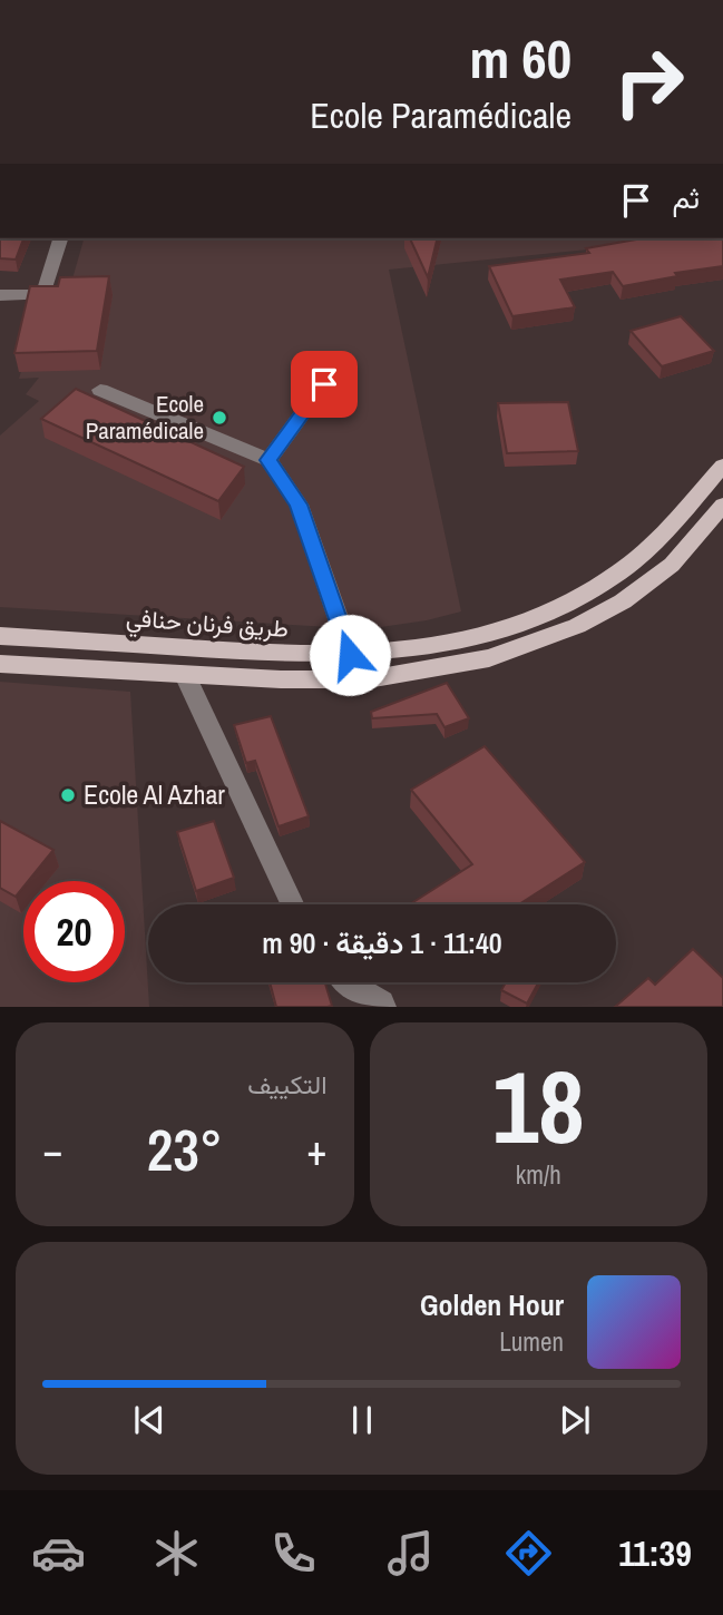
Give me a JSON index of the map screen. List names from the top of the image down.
{
  "streets": {
    "main road": ["طريق فرنان حنافي"]
  },
  "places": ["Ecole Paramédicale", "Ecole Al Azhar"],
  "page": {
    "turn": ["60 m", "Ecole Paramédicale"],
    "then": "ثم",
    "limit": "20",
    "trip": "11:40 · 1 دقيقة · 90 m",
    "tile": [
      ["18", "km/h"],
      "التكييف"
    ],
    "heat": ["−", "23°", "+"],
    "song": ["Golden Hour", "Lumen"],
    "tabs": "11:39"
  }
}
